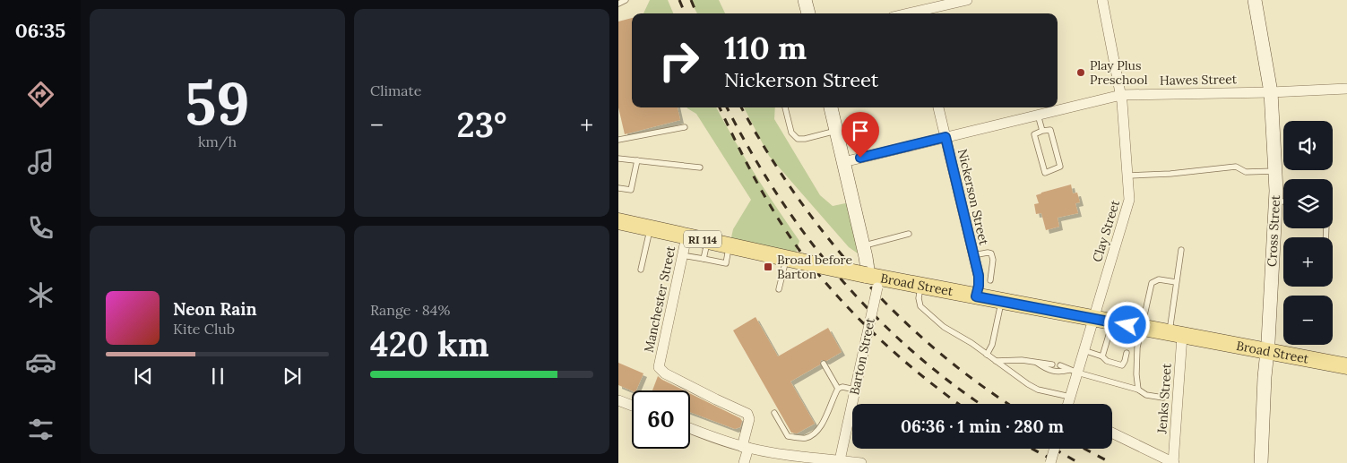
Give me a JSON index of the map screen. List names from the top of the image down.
{
  "streets": {
    "main road": [
      "Cross Street",
      "RI 114",
      "Broad Street",
      "Barton Street"
    ],
    "street": [
      "Hawes Street",
      "Nickerson Street",
      "Clay Street",
      "Manchester Street",
      "Jenks Street"
    ]
  },
  "crossings": [
    ["Hawes Street", "Nickerson Street"],
    ["Hawes Street", "Clay Street"],
    ["Hawes Street", "Cross Street"],
    ["Hawes Street", "Barton Street"],
    ["Nickerson Street", "Broad Street"],
    ["Clay Street", "Broad Street"],
    ["Cross Street", "Broad Street"],
    ["Broad Street", "Manchester Street"],
    ["Broad Street", "Barton Street"],
    ["Broad Street", "Jenks Street"]
  ],
  "places": {
    "other": ["Play Plus Preschool"],
    "transit": ["Broad before Barton"]
  },
  "page": {
    "tabs": "06:35",
    "tile": [
      ["59", "km/h"],
      "Climate",
      ["Range · 84%", "420 km"]
    ],
    "turn": ["110 m", "Nickerson Street"],
    "heat": ["−", "23°", "+"],
    "map_buttons": ["+", "−"],
    "song": ["Neon Rain", "Kite Club"],
    "limit": "60",
    "trip": "06:36 · 1 min · 280 m"
  }
}
